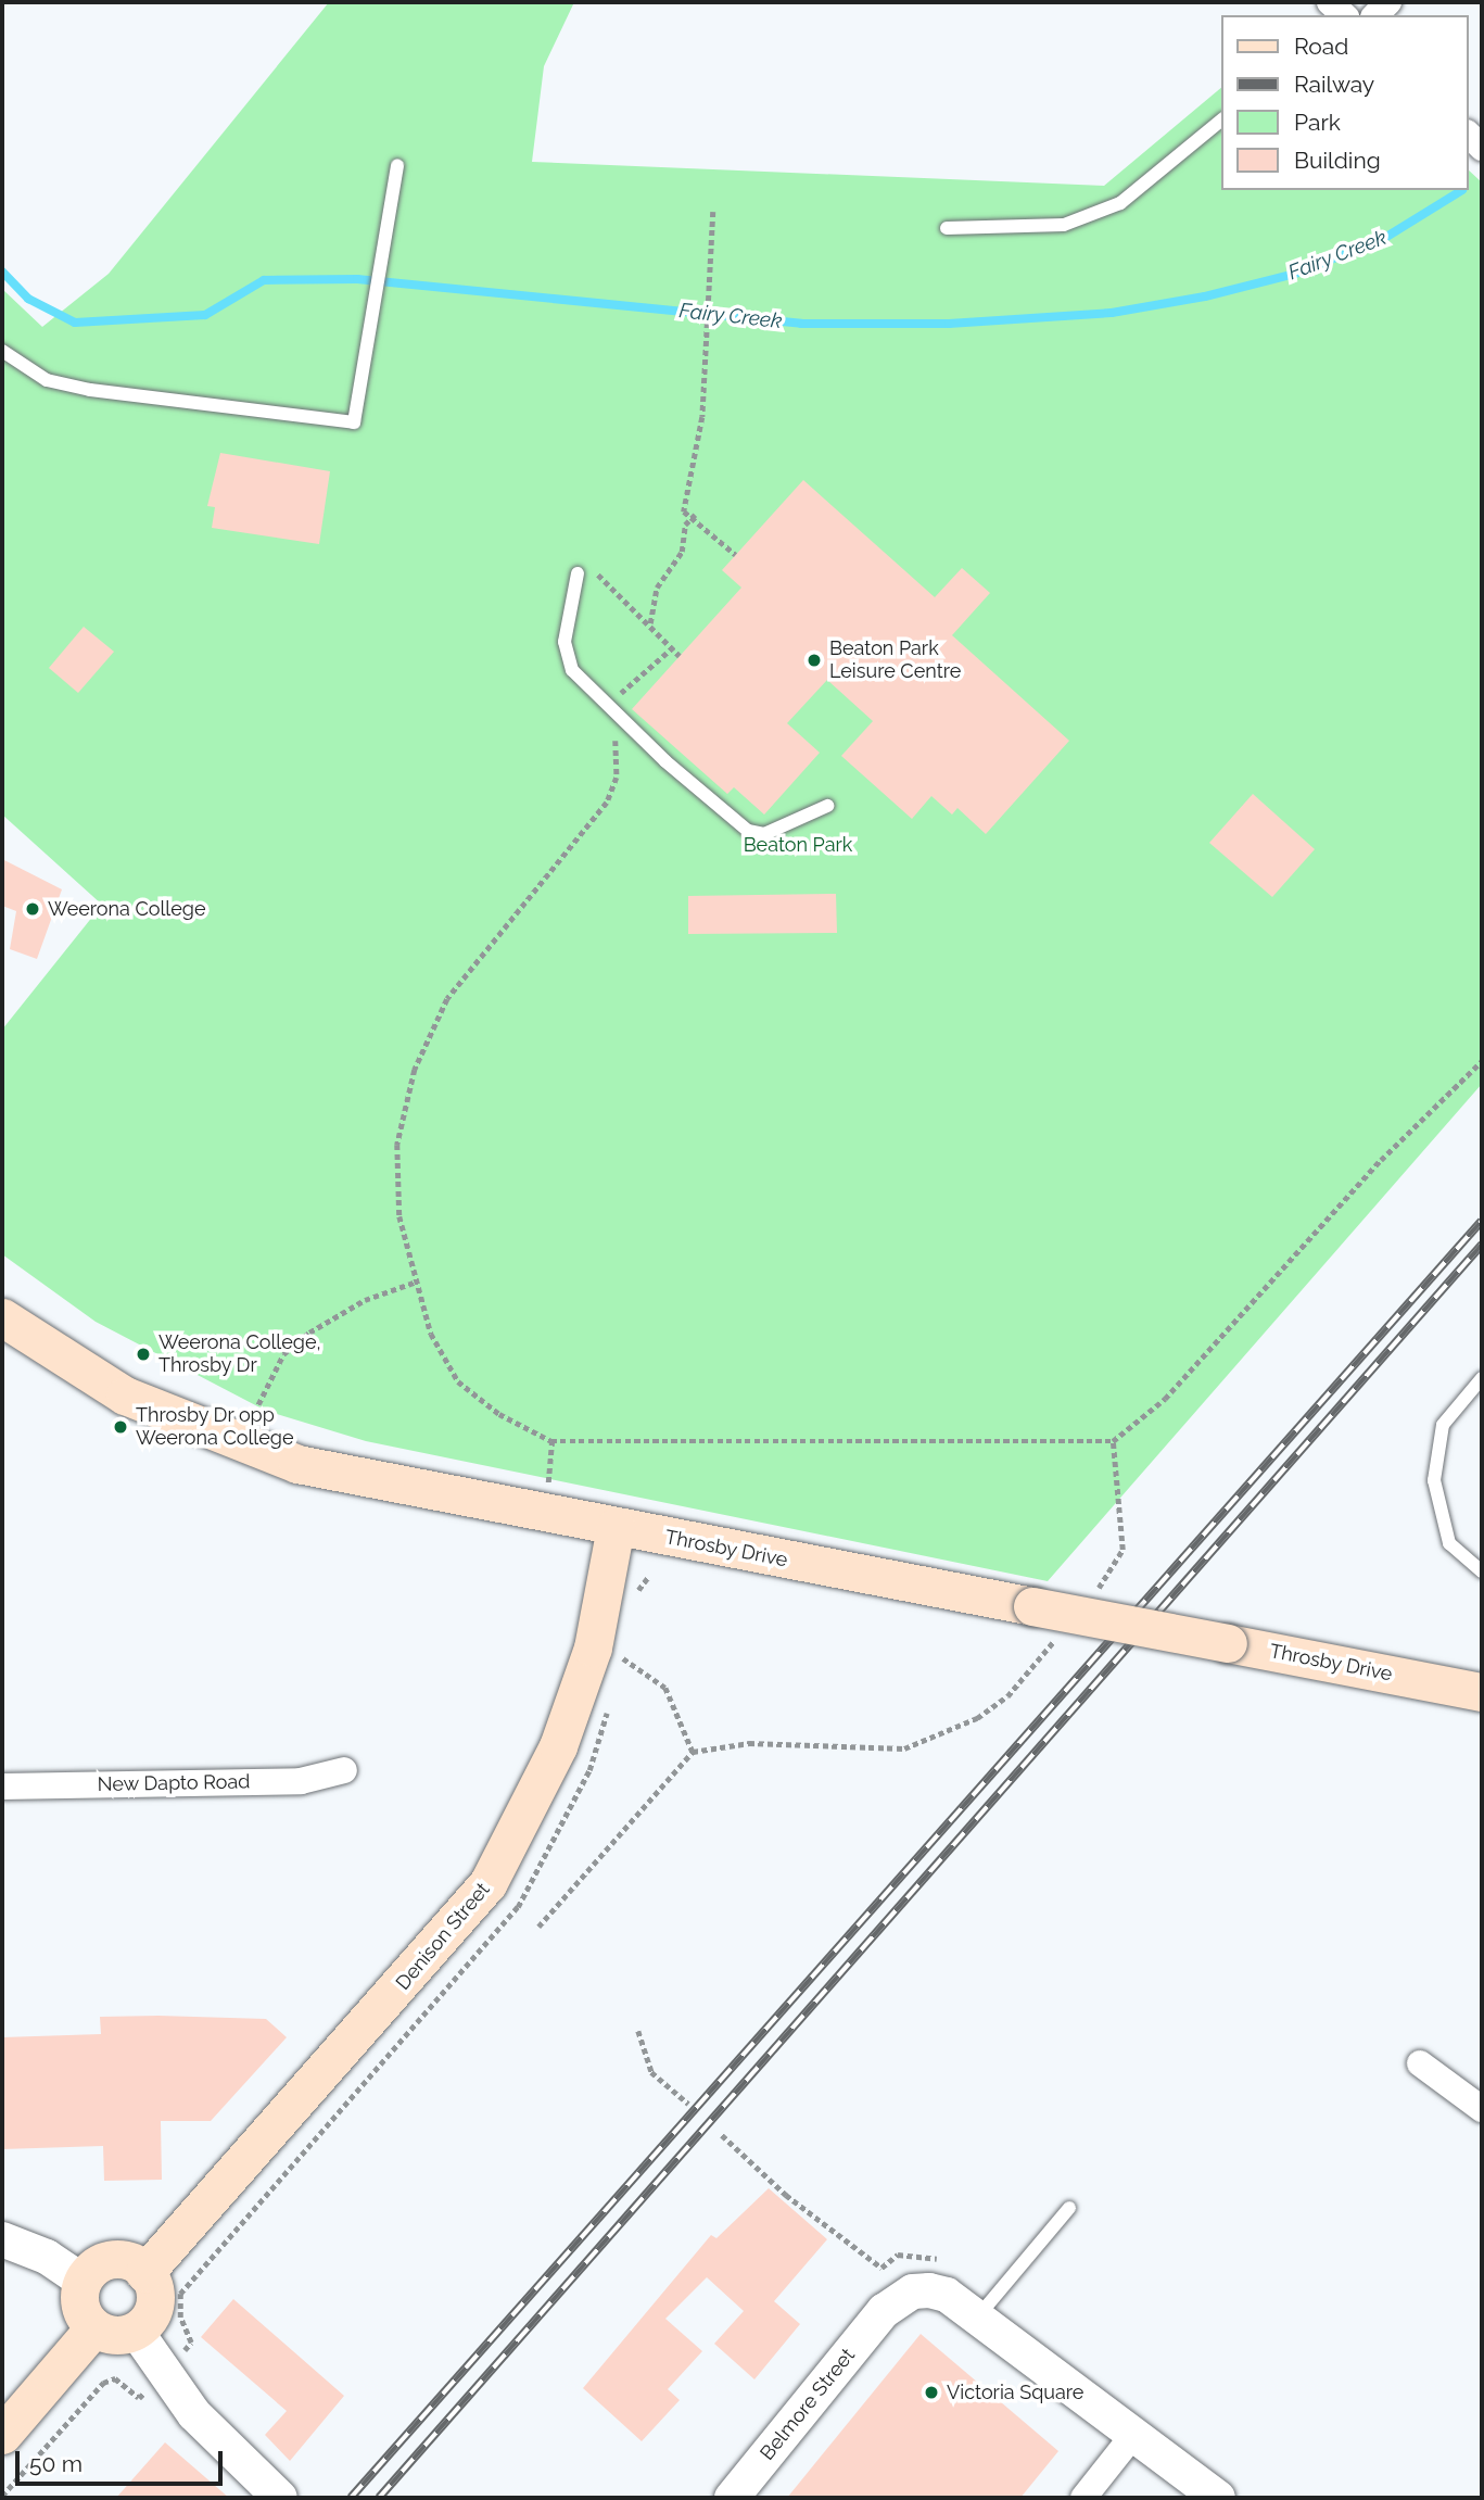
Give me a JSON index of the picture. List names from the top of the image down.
{
  "streets": {
    "main road": ["Throsby Drive", "Denison Street"],
    "street": ["New Dapto Road", "Belmore Street"]
  },
  "crossings": [
    ["Throsby Drive", "Denison Street"]
  ],
  "water": ["Fairy Creek"],
  "parks": ["Beaton Park"],
  "places": [
    "Beaton Park Leisure Centre",
    "Weerona College",
    "Weerona College, Throsby Dr",
    "Throsby Dr opp Weerona College",
    "Victoria Square"
  ],
  "legend": [
    "Road",
    "Railway",
    "Park",
    "Building"
  ],
  "scale_bar": "50 m"
}
